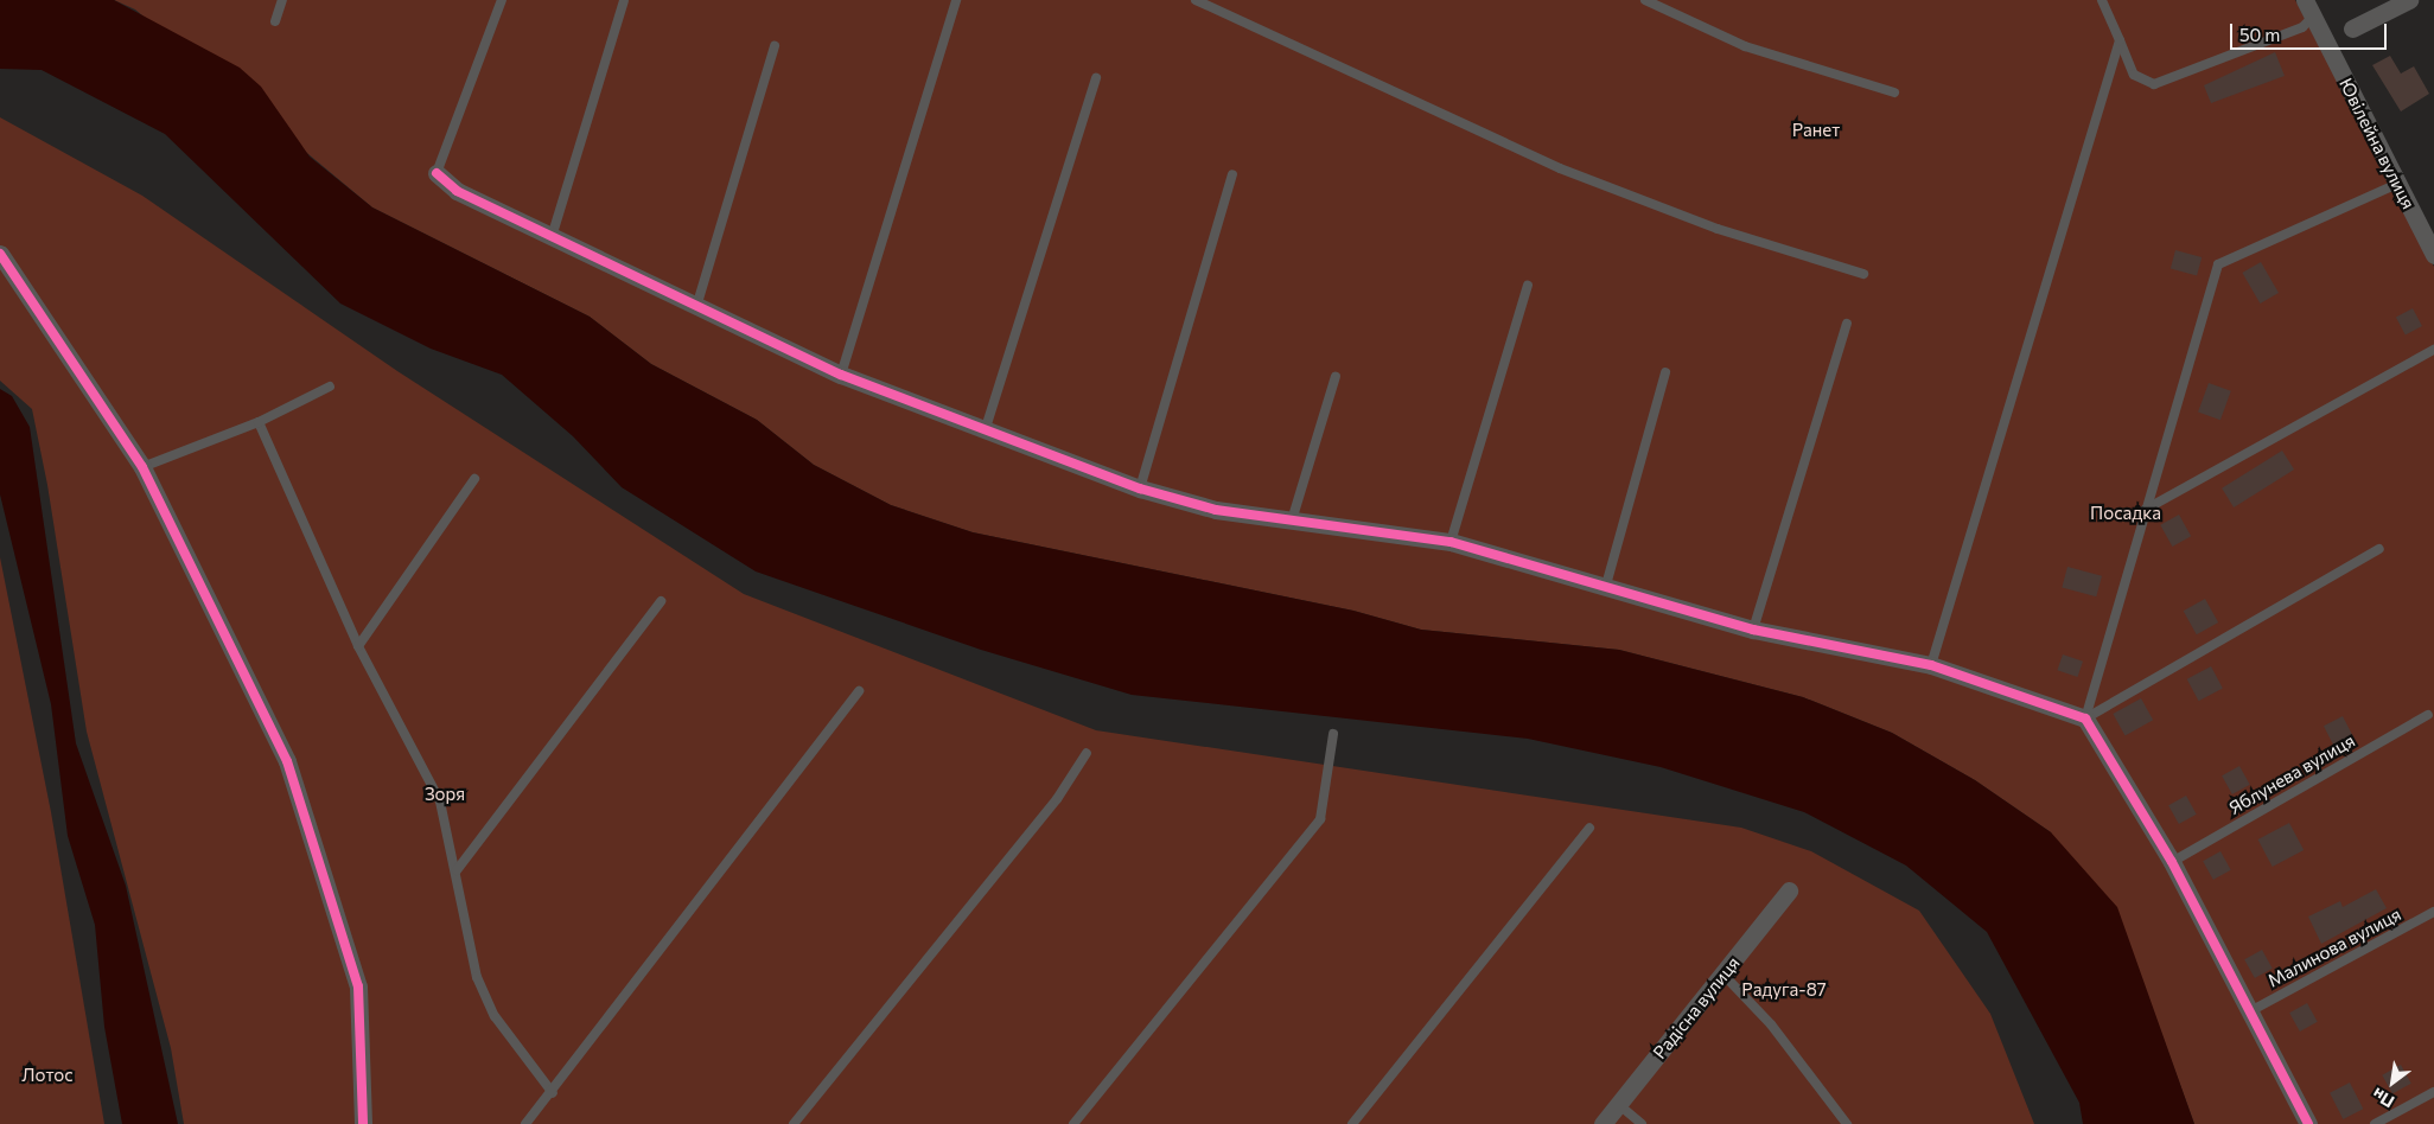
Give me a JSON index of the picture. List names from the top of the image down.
{
  "streets": {
    "street": ["Ювілейна вулиця", "Радісна вулиця"],
    "lane": ["Яблунева вулиця", "Малинова вулиця"]
  },
  "parks": [
    "Ранет",
    "Посадка",
    "Зоря",
    "Радуга-87",
    "Лотос"
  ],
  "scale_bar": "50 m",
  "north": "bottom left"
}
